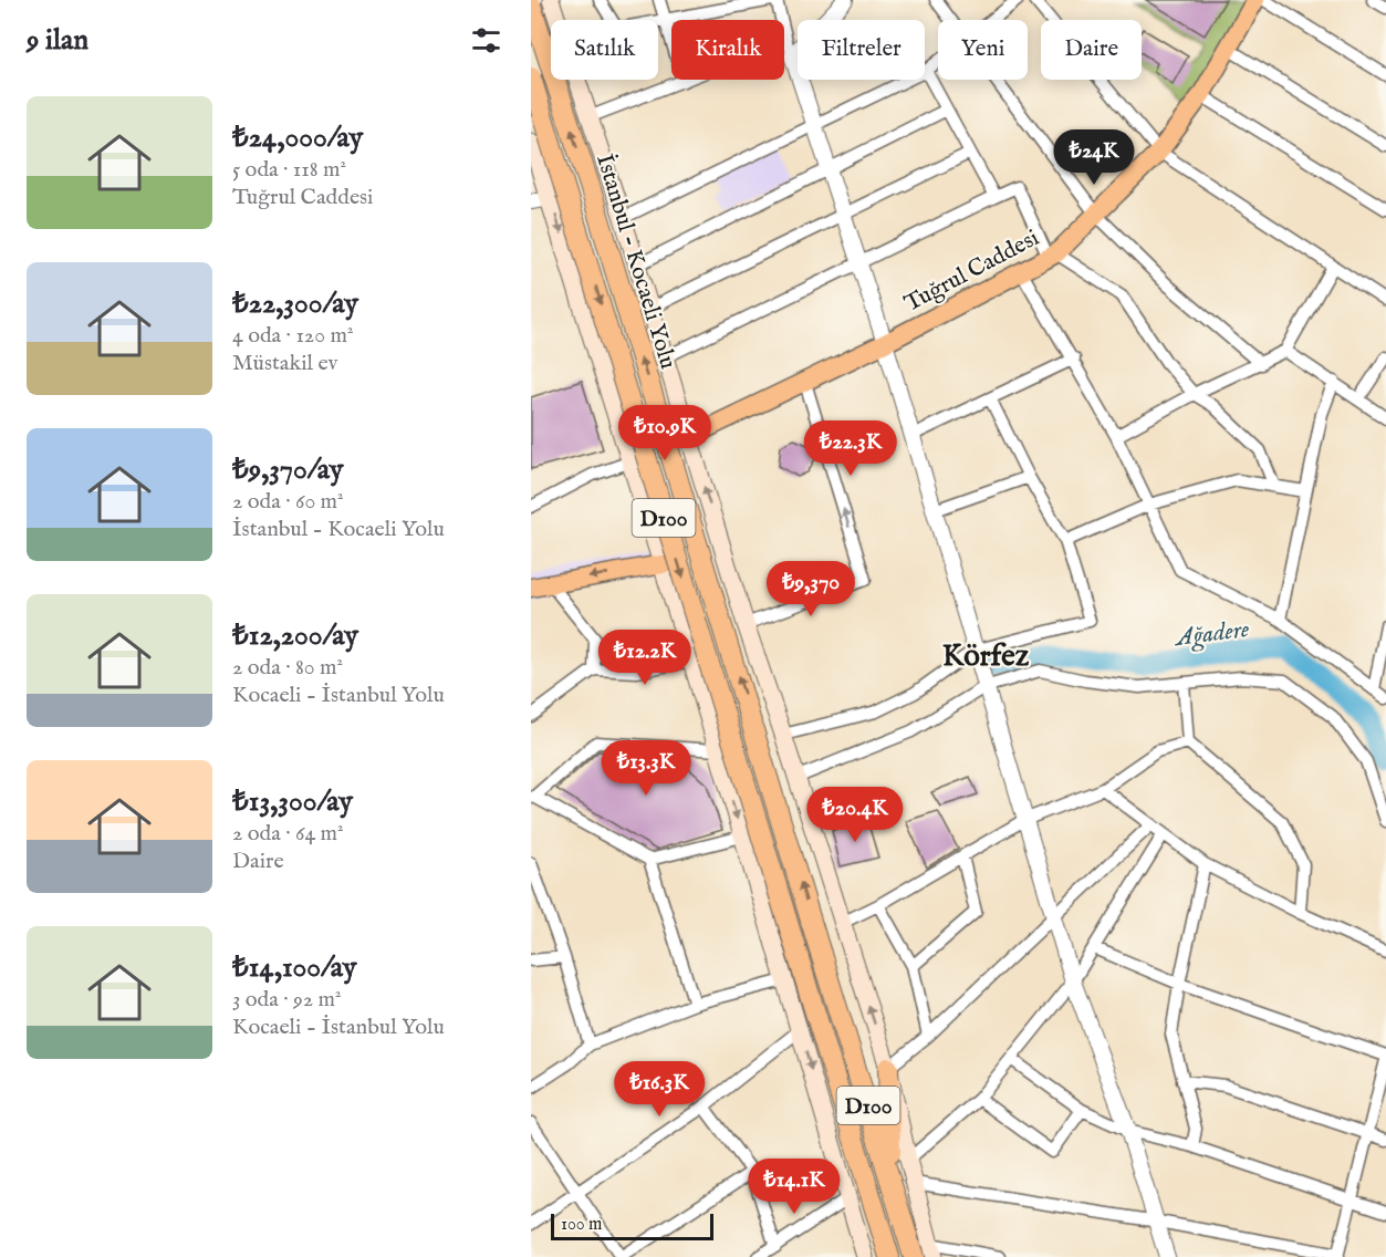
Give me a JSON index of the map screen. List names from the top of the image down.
{
  "streets": {
    "highway": ["İstanbul - Kocaeli Yolu", "D100"],
    "main road": ["Tuğrul Caddesi"]
  },
  "districts": ["Körfez"],
  "water": ["Ağadere"],
  "scale_bar": "100 m",
  "page": {
    "heading": "9 ilan",
    "chip": [
      "Satılık",
      "Kiralık",
      "Filtreler",
      "Yeni",
      "Daire"
    ],
    "list": [
      {
        "name": "₺24,000/ay",
        "note": "5 oda · 118 m² · Tuğrul Caddesi"
      },
      {
        "name": "₺22,300/ay",
        "note": "4 oda · 120 m² · Müstakil ev"
      },
      {
        "name": "₺9,370/ay",
        "note": "2 oda · 60 m² · İstanbul - Kocaeli Yolu"
      },
      {
        "name": "₺12,200/ay",
        "note": "2 oda · 80 m² · Kocaeli - İstanbul Yolu"
      },
      {
        "name": "₺13,300/ay",
        "note": "2 oda · 64 m² · Daire"
      },
      {
        "name": "₺14,100/ay",
        "note": "3 oda · 92 m² · Kocaeli - İstanbul Yolu"
      }
    ],
    "price": [
      "₺24K",
      "₺10.9K",
      "₺22.3K",
      "₺9,370",
      "₺12.2K",
      "₺13.3K",
      "₺20.4K",
      "₺16.3K",
      "₺14.1K"
    ],
    "scale": "100 m"
  }
}
